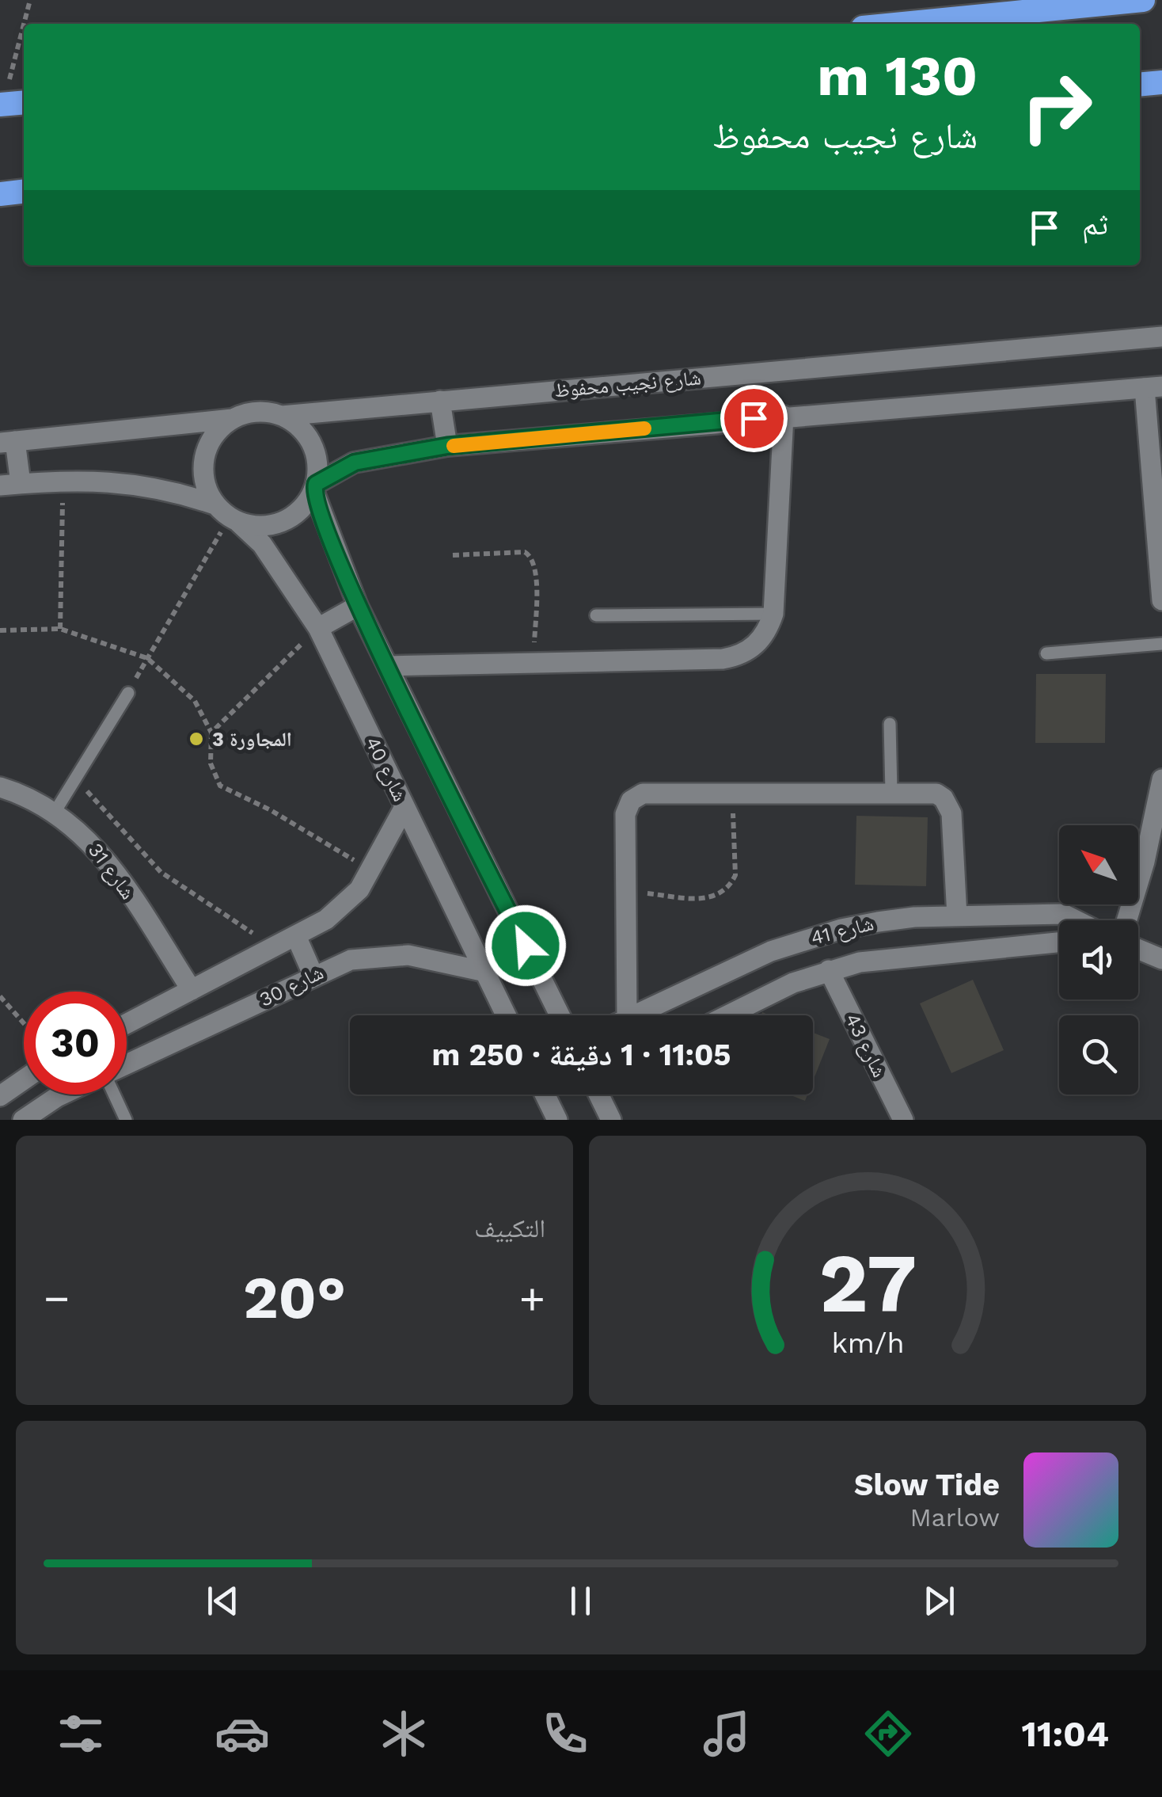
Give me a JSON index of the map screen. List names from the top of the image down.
{
  "streets": {
    "street": [
      "شارع نجيب محفوظ",
      "شارع 40",
      "شارع 31",
      "شارع 41",
      "شارع 30",
      "شارع 43"
    ]
  },
  "crossings": [
    ["شارع نجيب محفوظ", "شارع 40"],
    ["شارع 40", "شارع 30"],
    ["شارع 31", "شارع 30"],
    ["شارع 41", "شارع 43"]
  ],
  "places": ["المجاورة 3"],
  "north": "top left",
  "page": {
    "turn": ["130 m", "شارع نجيب محفوظ"],
    "then": "ثم",
    "limit": "30",
    "trip": "11:05 · 1 دقيقة · 250 m",
    "tile": "التكييف",
    "heat": ["−", "20°", "+"],
    "song": ["Slow Tide", "Marlow"],
    "tabs": "11:04",
    "gauge": ["27", "km/h"]
  }
}
